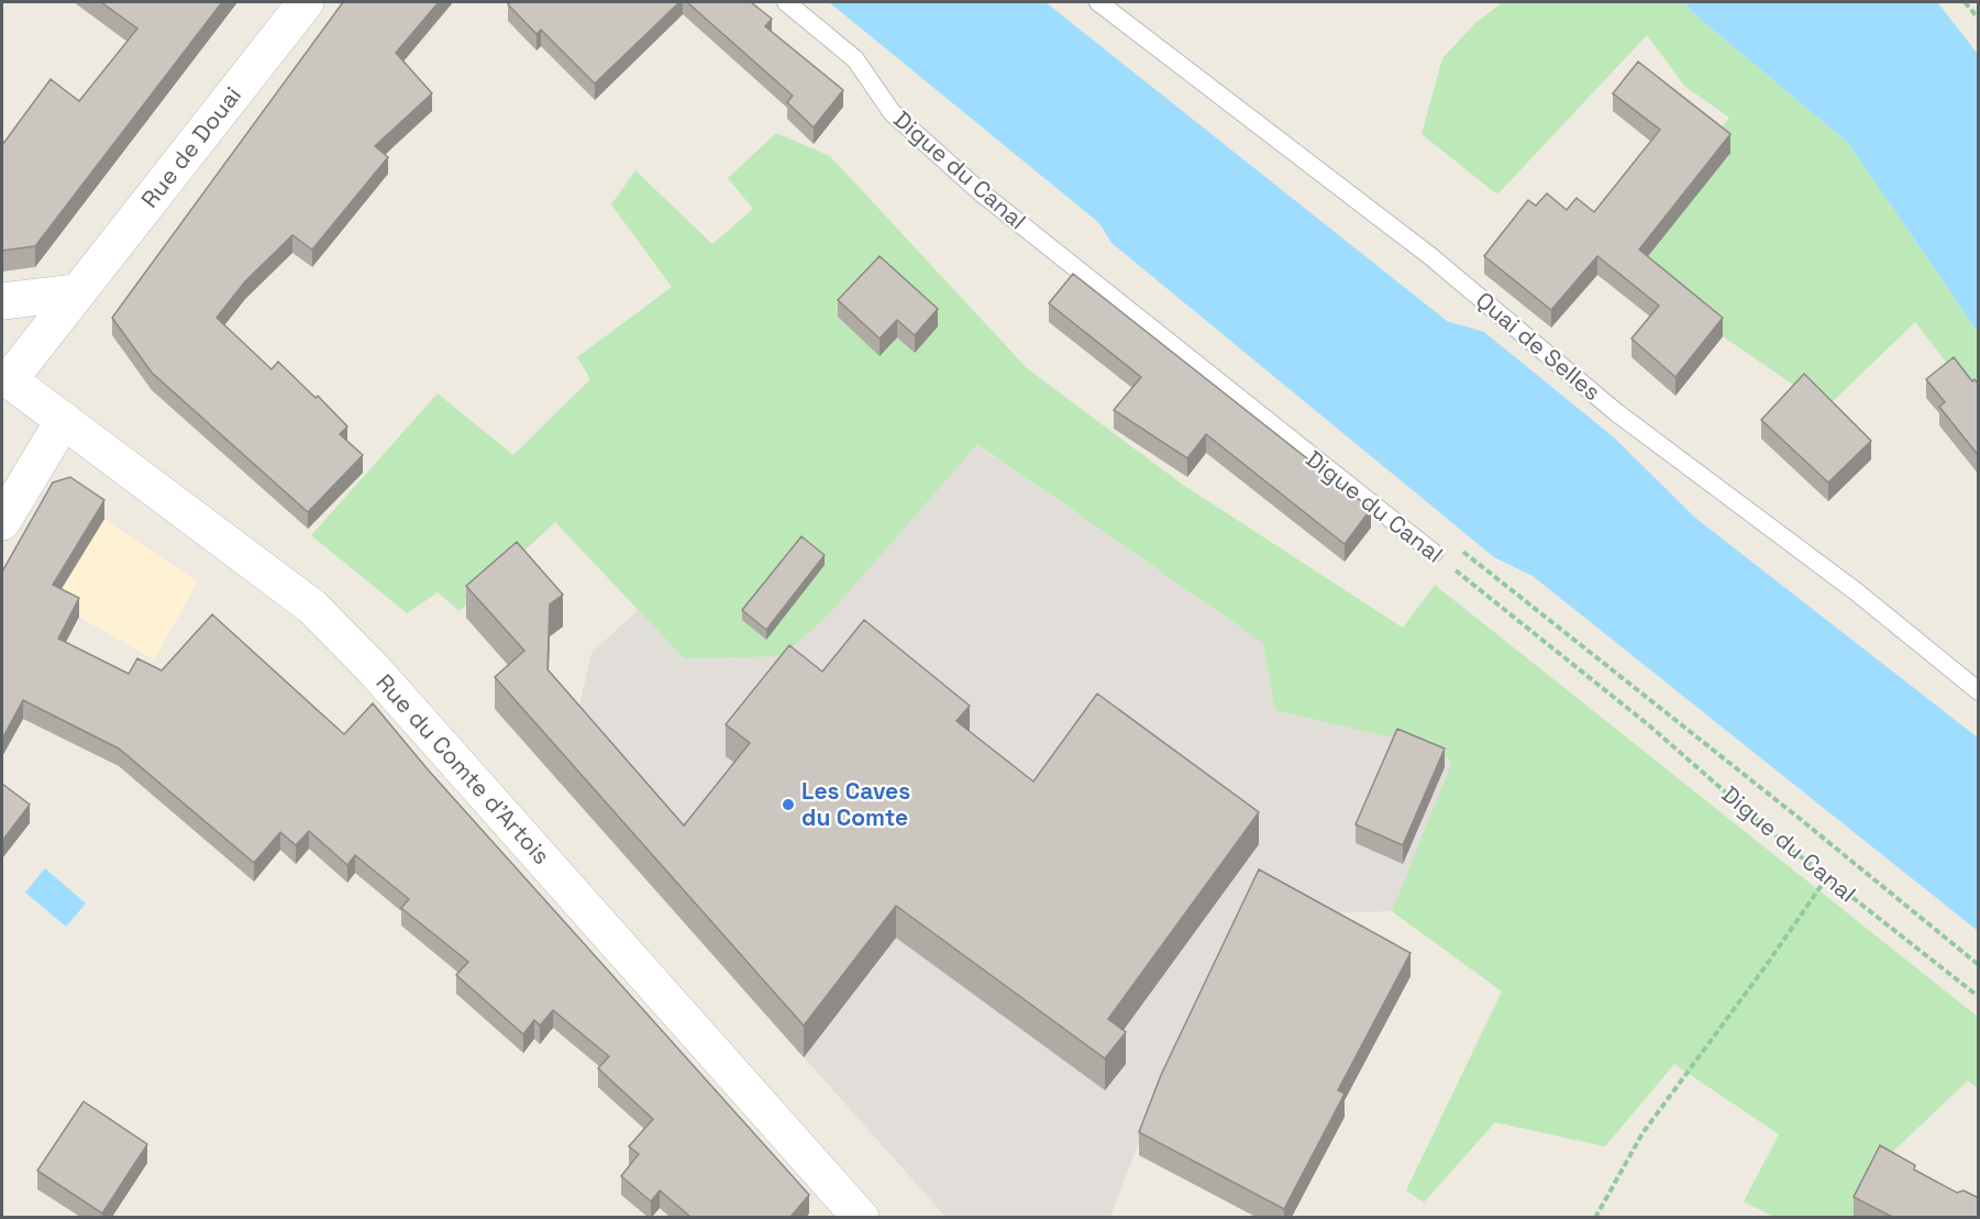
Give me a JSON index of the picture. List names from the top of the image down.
{
  "streets": {
    "main road": ["Rue de Douai", "Rue du Comte d'Artois"],
    "lane": ["Digue du Canal", "Quai de Selles"]
  },
  "crossings": [
    ["Rue de Douai", "Rue du Comte d'Artois"]
  ],
  "places": ["Les Caves du Comte"]
}
